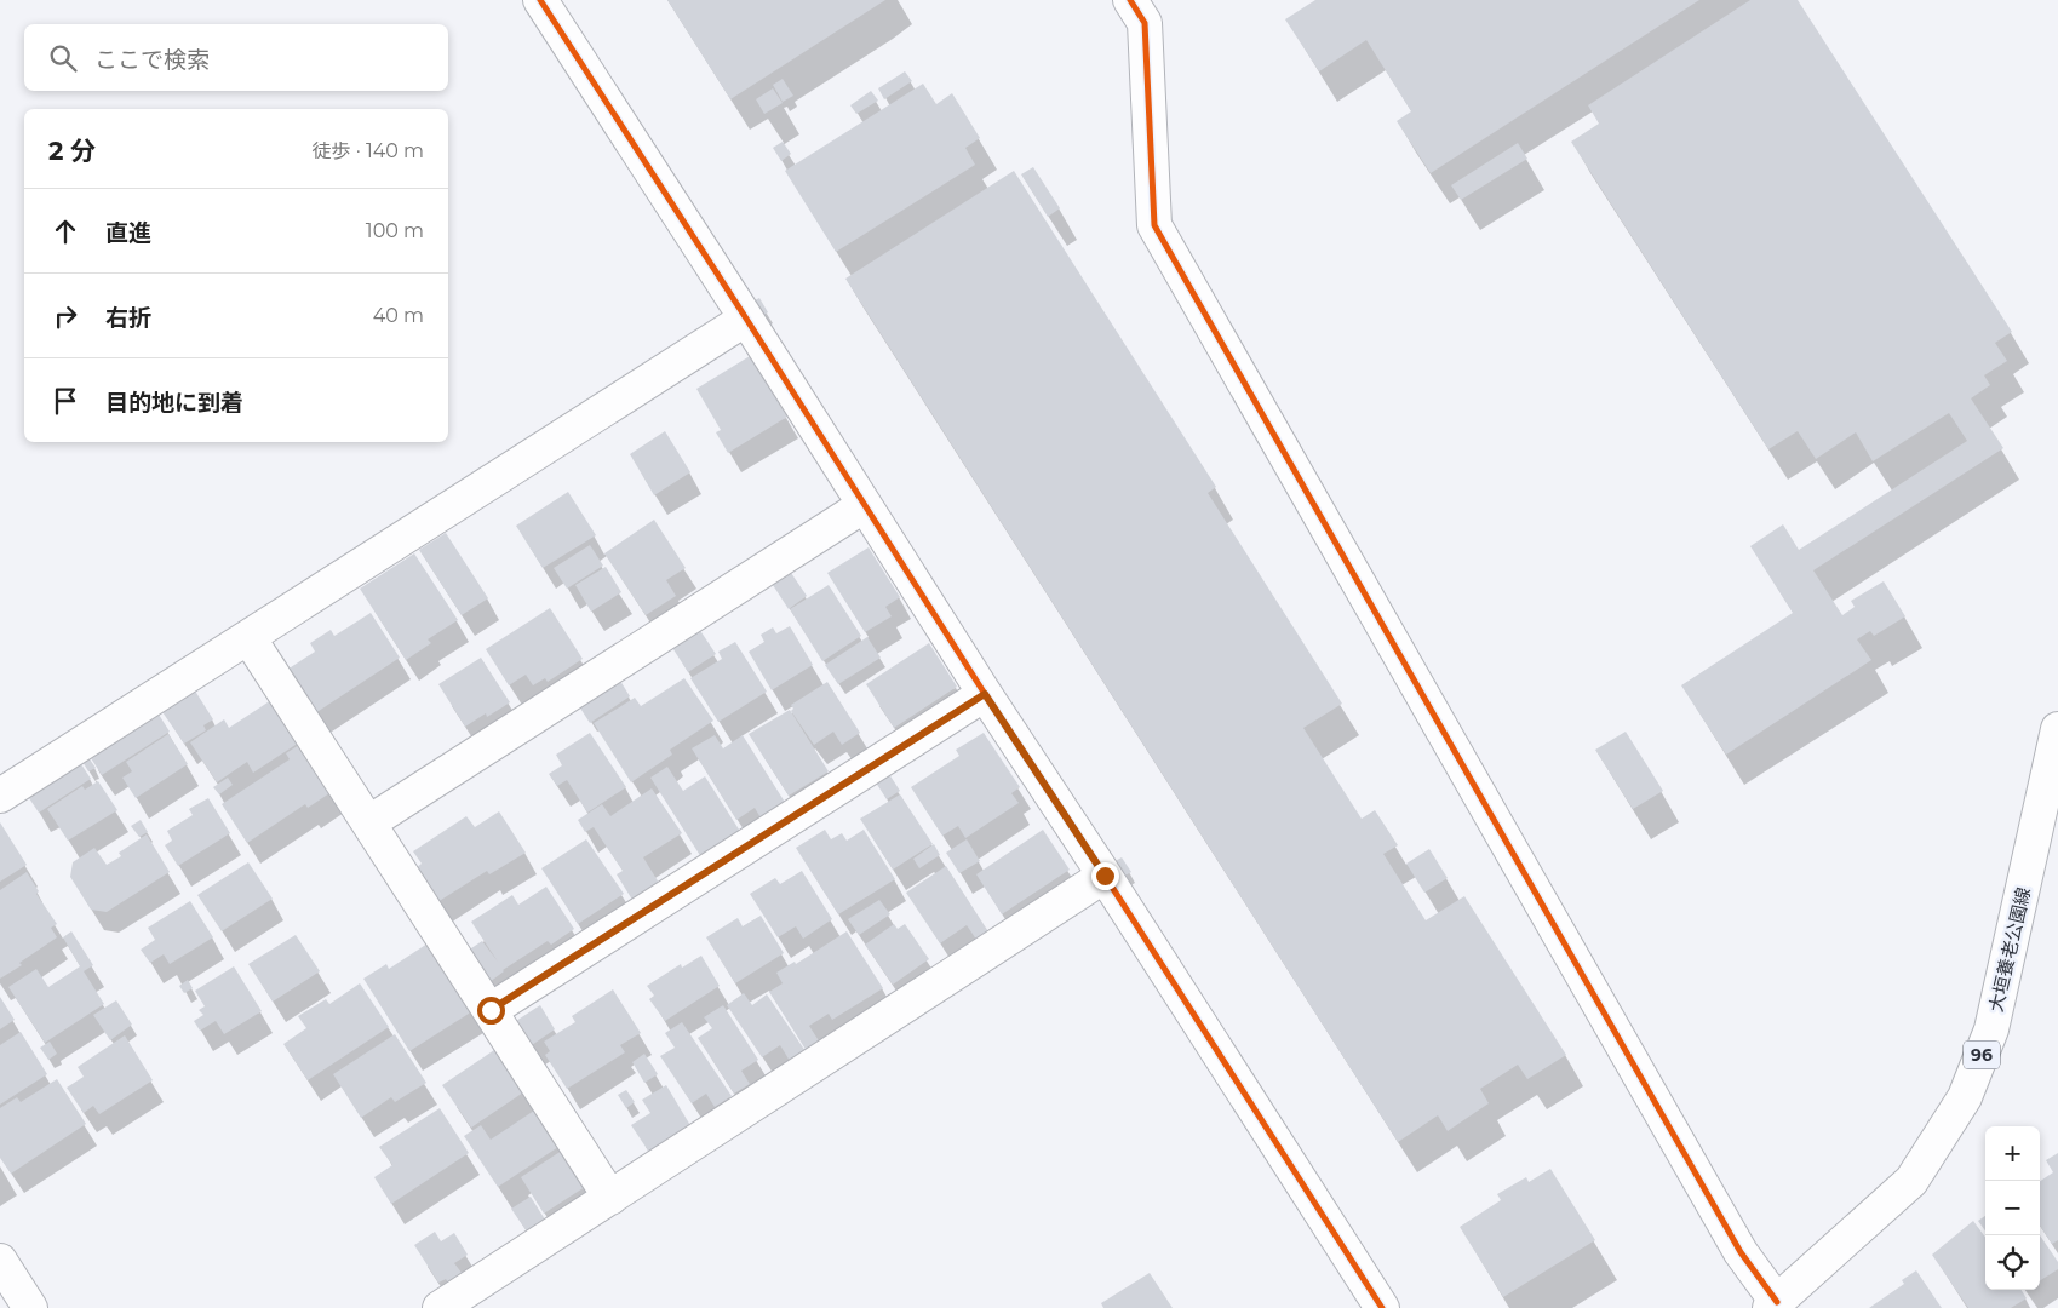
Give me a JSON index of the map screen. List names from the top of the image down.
{
  "streets": {
    "street": ["大垣養老公園線", "96"]
  },
  "page": {
    "search": "ここで検索",
    "heading": ["2 分", "徒歩 · 140 m"],
    "list": [
      ["直進", "100 m"],
      ["右折", "40 m"],
      "目的地に到着"
    ],
    "map_buttons": ["+", "−"]
  }
}
